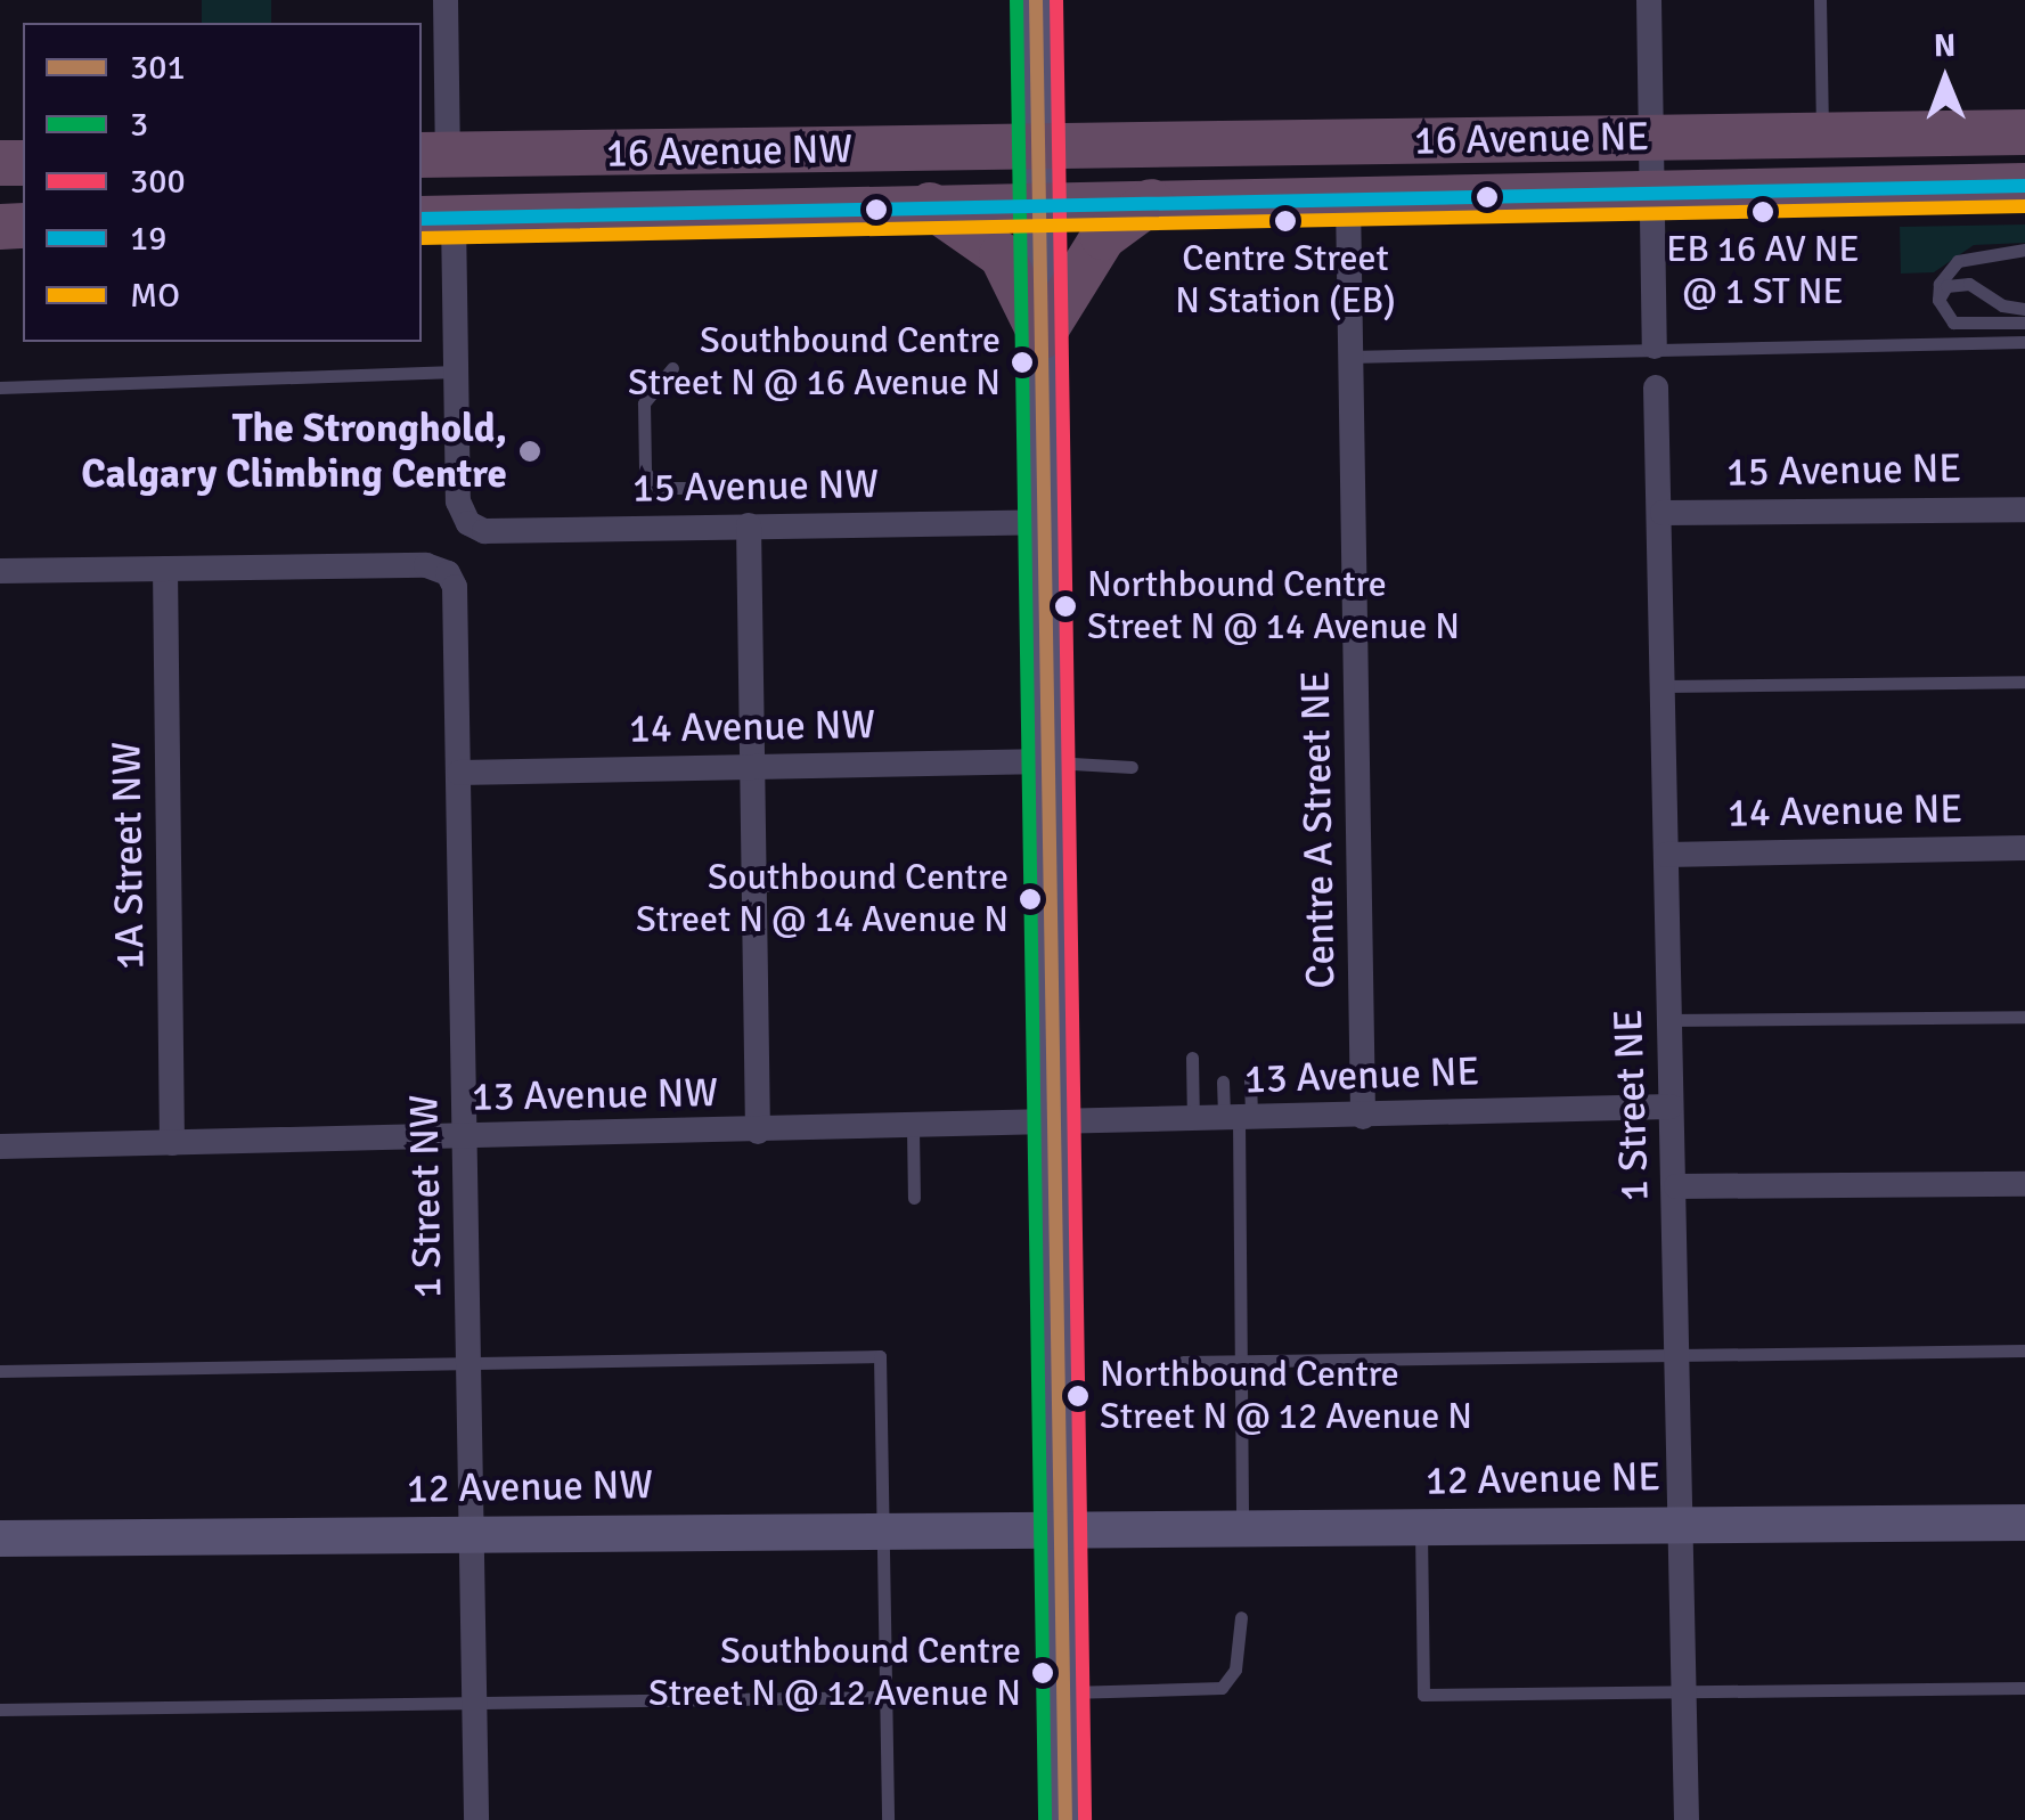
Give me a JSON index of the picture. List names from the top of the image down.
{
  "streets": {
    "highway": ["16 Avenue NE", "16 Avenue NW"],
    "street": [
      "15 Avenue NE",
      "15 Avenue NW",
      "14 Avenue NW",
      "14 Avenue NE",
      "Centre A Street NE",
      "1A Street NW",
      "13 Avenue NE",
      "13 Avenue NW",
      "1 Street NE",
      "1 Street NW",
      "12 Avenue NE",
      "12 Avenue NW"
    ]
  },
  "crossings": [
    ["16 Avenue NE", "16 Avenue NW"],
    ["16 Avenue NE", "Centre A Street NE"],
    ["15 Avenue NE", "1 Street NE"],
    ["14 Avenue NW", "1 Street NW"],
    ["14 Avenue NE", "1 Street NE"],
    ["Centre A Street NE", "13 Avenue NE"],
    ["1A Street NW", "13 Avenue NW"],
    ["1A Street NW", "1 Street NW"],
    ["13 Avenue NE", "13 Avenue NW"],
    ["13 Avenue NE", "1 Street NE"],
    ["13 Avenue NW", "1 Street NW"],
    ["1 Street NE", "12 Avenue NE"],
    ["1 Street NW", "12 Avenue NW"],
    ["12 Avenue NE", "12 Avenue NW"]
  ],
  "places": [
    "EB 16 AV NE @ 1 ST NE",
    "Centre Street N Station (EB)",
    "Southbound Centre Street N @ 16 Avenue N",
    "The Stronghold, Calgary Climbing Centre",
    "Northbound Centre Street N @ 14 Avenue N",
    "Southbound Centre Street N @ 14 Avenue N",
    "Northbound Centre Street N @ 12 Avenue N",
    "Southbound Centre Street N @ 12 Avenue N"
  ],
  "lines": [
    "transit line 301",
    "transit line 3",
    "transit line 300",
    "transit line 19",
    "transit line MO"
  ],
  "legend": [
    "301",
    "3",
    "300",
    "19",
    "MO"
  ],
  "north": "top"
}
